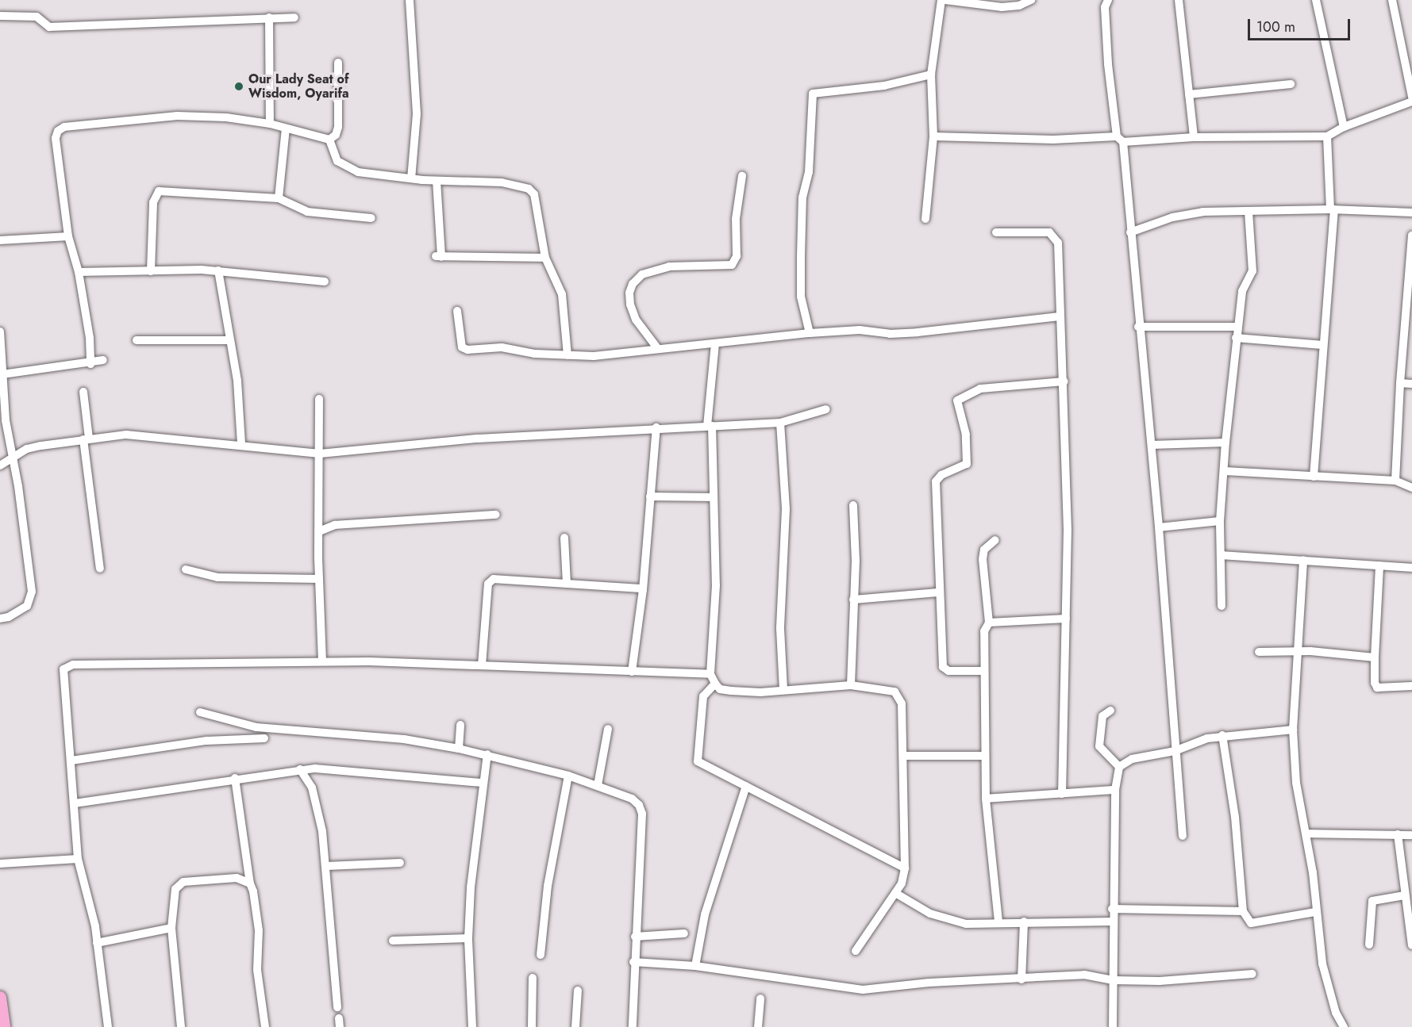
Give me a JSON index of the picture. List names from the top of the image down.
{
  "places": ["Our Lady Seat of Wisdom, Oyarifa"],
  "scale_bar": "100 m"
}
